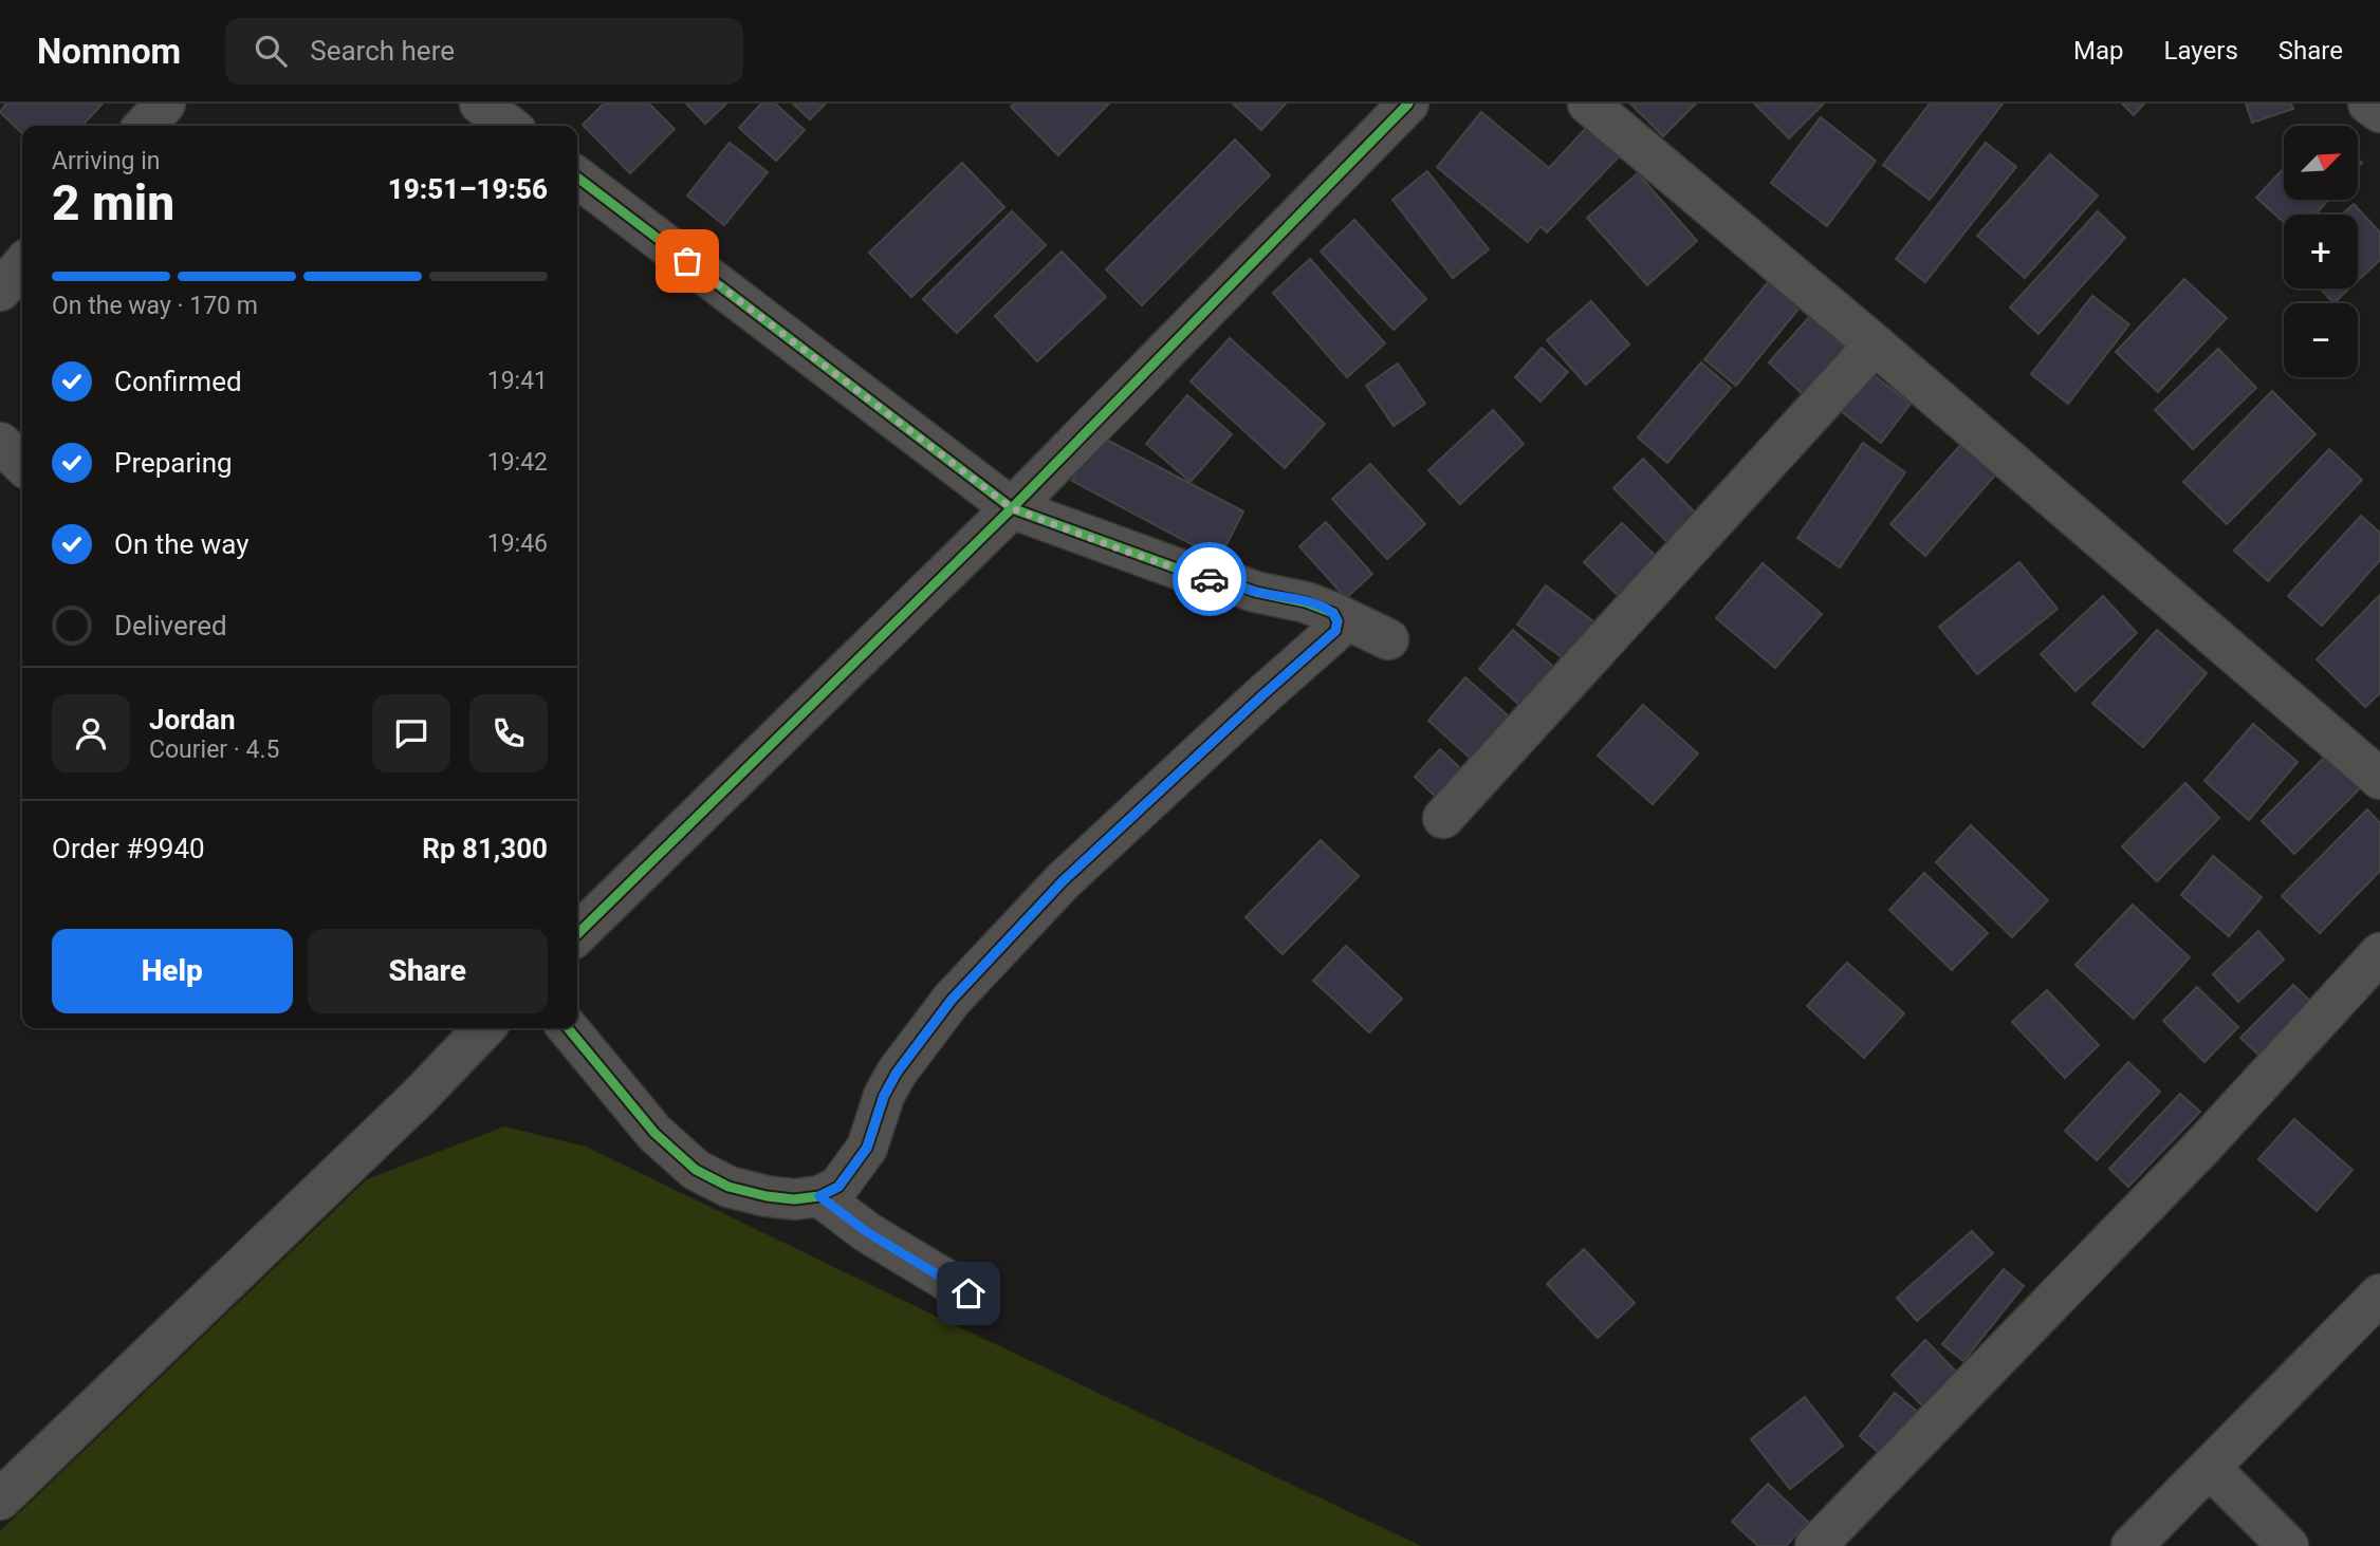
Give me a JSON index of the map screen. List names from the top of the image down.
{
  "north": "top right",
  "page": {
    "header": "Nomnom",
    "search": "Search here",
    "nav": ["Map", "Layers", "Share"],
    "map_buttons": ["+", "−"],
    "heading": ["2 min", "Arriving in", "19:51–19:56"],
    "panel": [
      "Jordan",
      "Courier · 4.5",
      "Order #9940",
      "Rp 81,300"
    ],
    "bar": "On the way · 170 m",
    "list": [
      ["Confirmed", "19:41"],
      ["Preparing", "19:42"],
      ["On the way", "19:46"],
      "Delivered"
    ],
    "buttons": ["Help", "Share"]
  }
}
